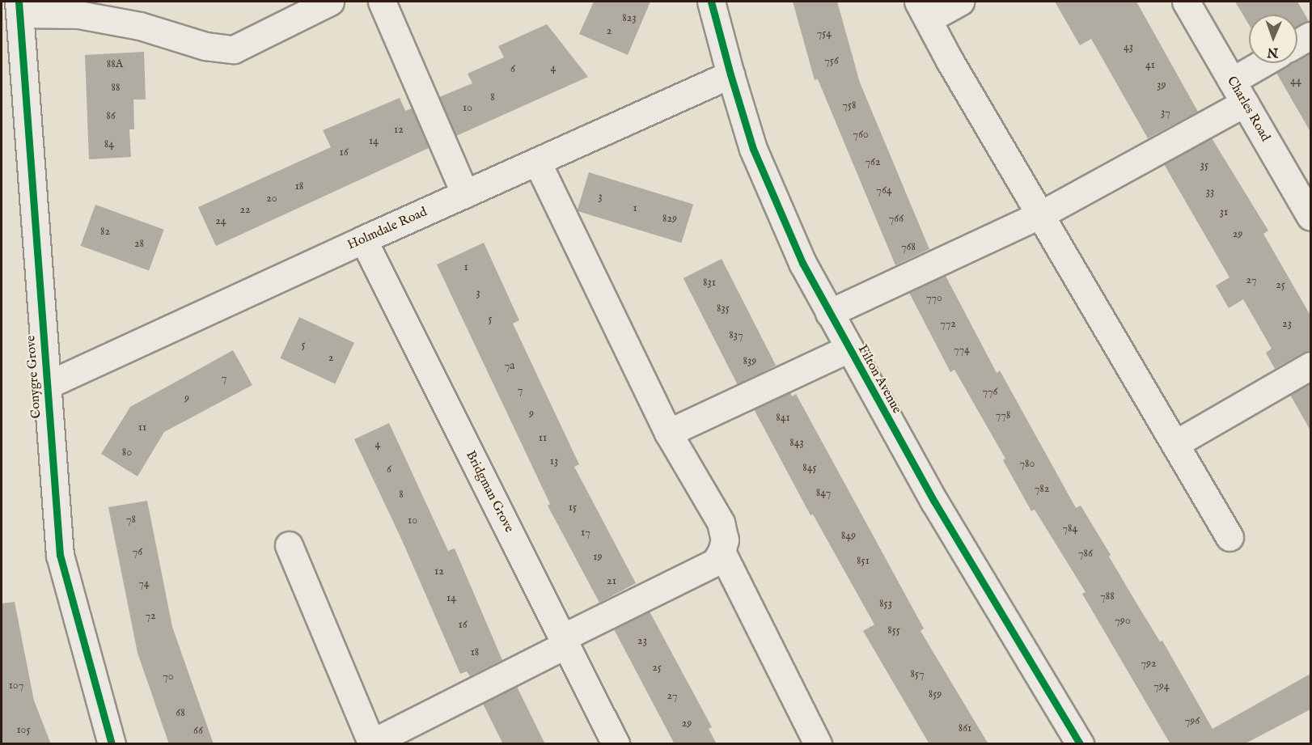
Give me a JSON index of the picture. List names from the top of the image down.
{
  "streets": {
    "street": [
      "Charles Road",
      "Holmdale Road",
      "Conygre Grove",
      "Filton Avenue",
      "Bridgman Grove"
    ]
  },
  "crossings": [
    ["Holmdale Road", "Conygre Grove"],
    ["Holmdale Road", "Filton Avenue"],
    ["Holmdale Road", "Bridgman Grove"]
  ],
  "house_numbers": [
    "823",
    "2",
    "754",
    "43",
    "756",
    "88A",
    "41",
    "4",
    "6",
    "44",
    "39",
    "88",
    "8",
    "758",
    "10",
    "37",
    "86",
    "12",
    "760",
    "14",
    "84",
    "16",
    "762",
    "35",
    "18",
    "764",
    "33",
    "3",
    "20",
    "1",
    "22",
    "31",
    "829",
    "766",
    "24",
    "82",
    "29",
    "28",
    "768",
    "1",
    "27",
    "831",
    "25",
    "3",
    "770",
    "835",
    "5",
    "772",
    "23",
    "837",
    "5",
    "774",
    "2",
    "839",
    "7a",
    "7",
    "7",
    "776",
    "9",
    "9",
    "778",
    "841",
    "11",
    "11",
    "843",
    "4",
    "80",
    "13",
    "780",
    "845",
    "6",
    "782",
    "847",
    "8",
    "15",
    "78",
    "10",
    "784",
    "17",
    "849",
    "76",
    "786",
    "19",
    "851",
    "12",
    "21",
    "74",
    "788",
    "14",
    "853",
    "72",
    "790",
    "16",
    "855",
    "23",
    "18",
    "792",
    "25",
    "857",
    "70",
    "107",
    "794",
    "859",
    "27",
    "68",
    "796",
    "29",
    "861",
    "105",
    "66"
  ],
  "north": "bottom"
}
